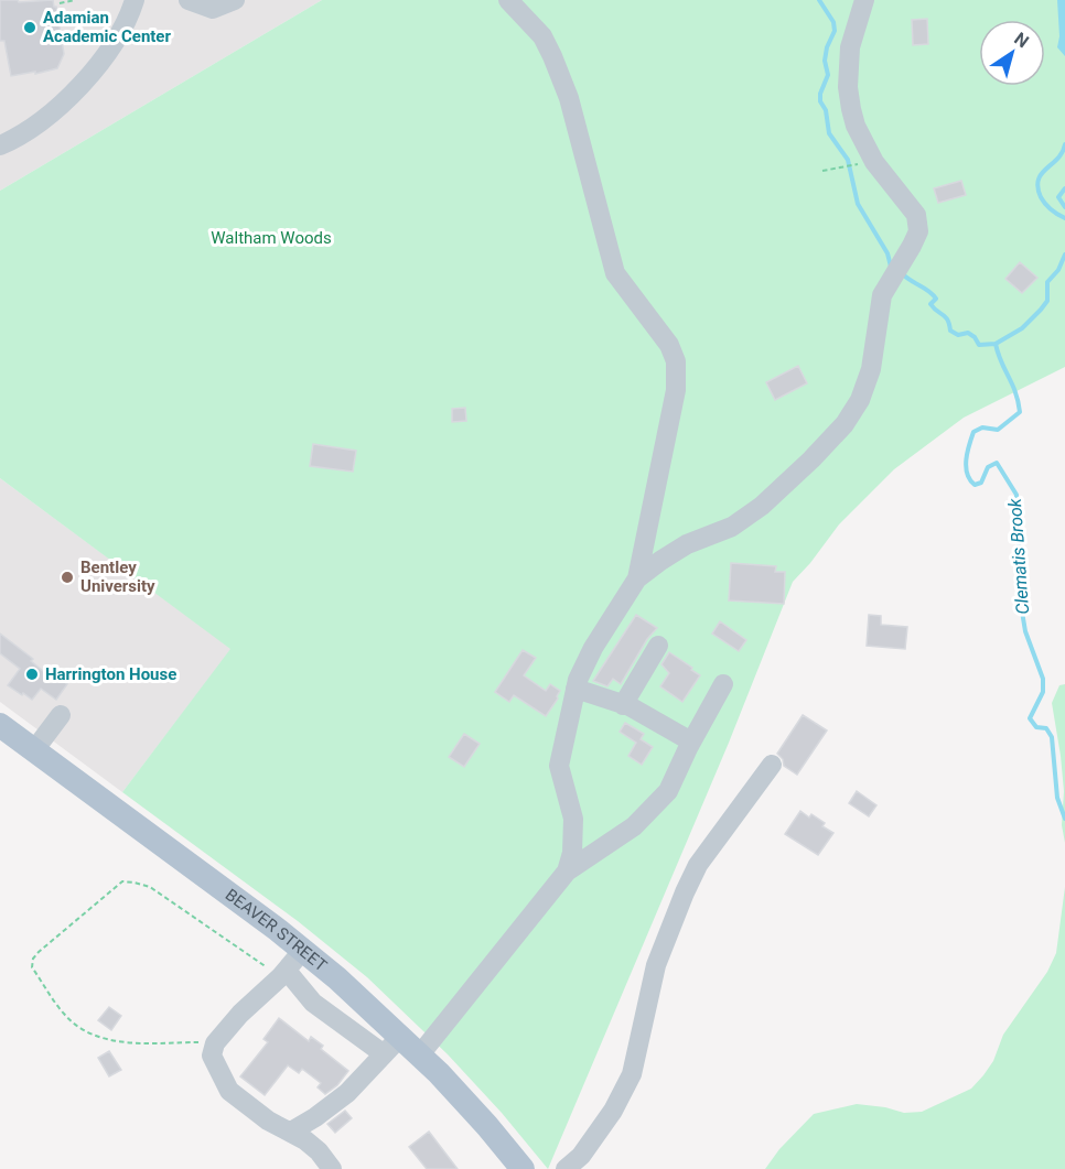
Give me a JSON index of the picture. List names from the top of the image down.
{
  "streets": {
    "main road": ["BEAVER STREET"]
  },
  "water": ["Clematis Brook"],
  "parks": ["Waltham Woods"],
  "places": ["Adamian Academic Center", "Bentley University", "Harrington House"],
  "north": "top right"
}
